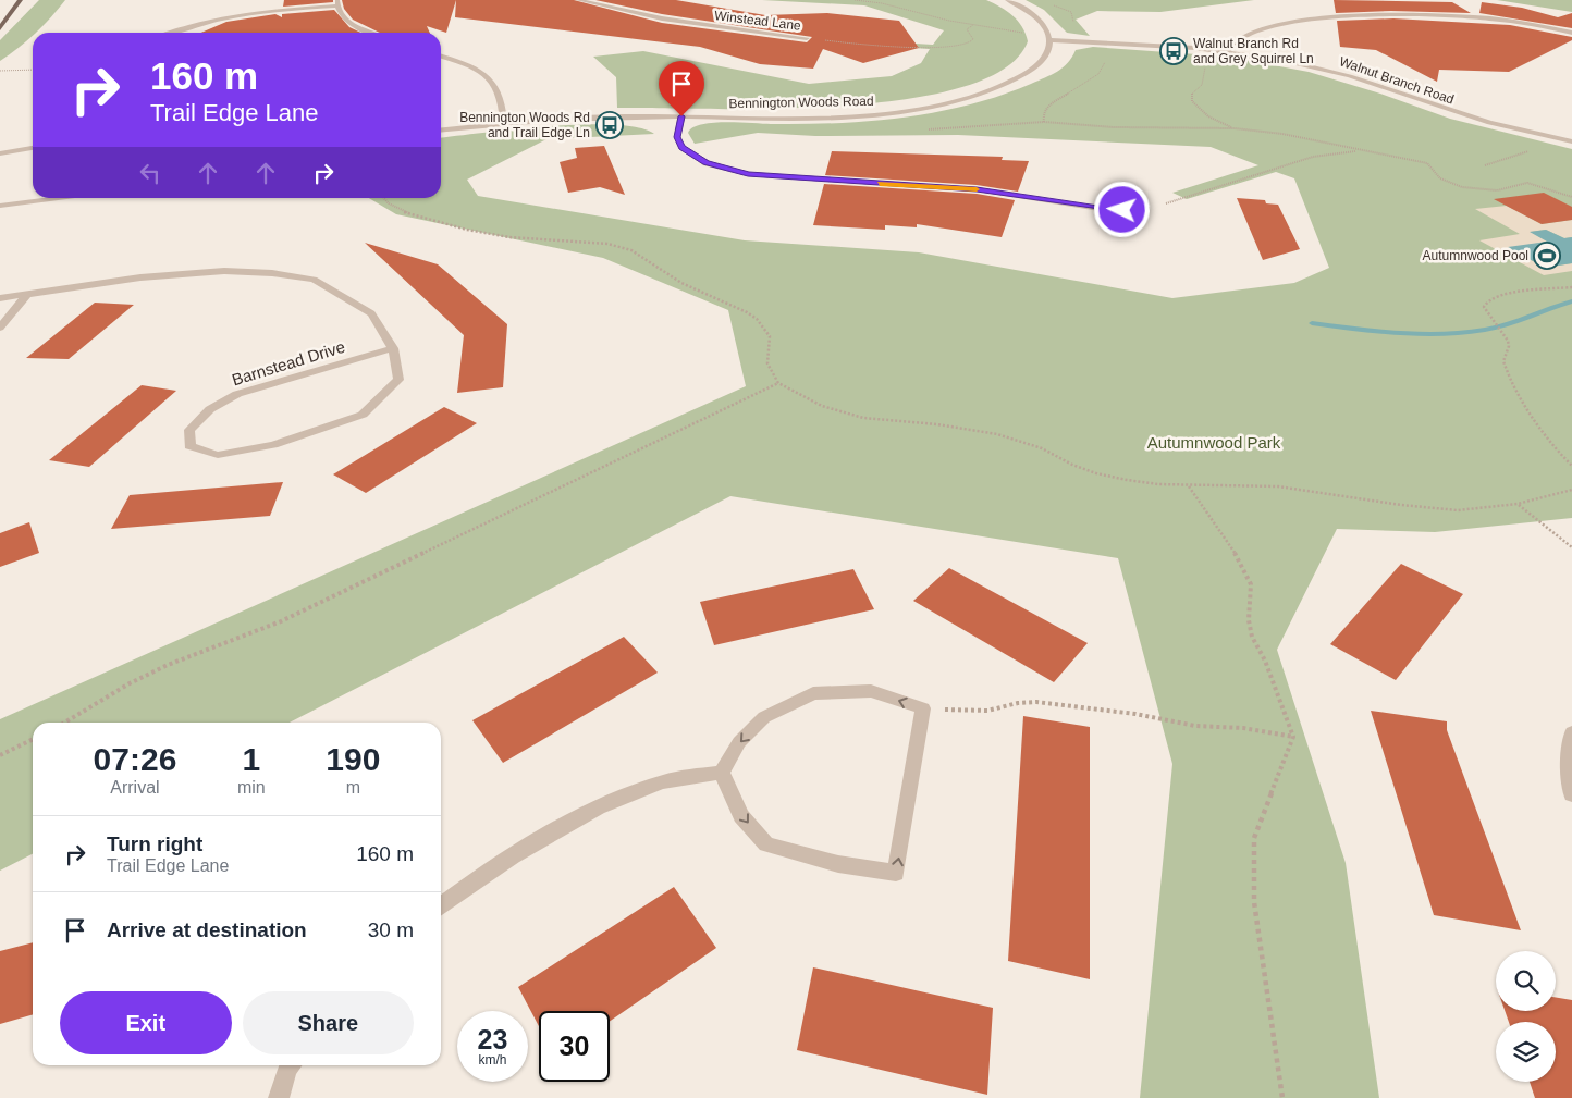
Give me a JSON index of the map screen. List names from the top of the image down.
{
  "streets": {
    "street": [
      "Winstead Lane",
      "Walnut Branch Road",
      "Bennington Woods Road",
      "Barnstead Drive"
    ]
  },
  "crossings": [
    ["Walnut Branch Road", "Bennington Woods Road"]
  ],
  "parks": ["Autumnwood Park"],
  "places": {
    "bus stop": ["Walnut Branch Rd and Grey Squirrel Ln", "Bennington Woods Rd and Trail Edge Ln"],
    "sports": ["Autumnwood Pool"]
  },
  "page": {
    "turn": ["160 m", "Trail Edge Lane"],
    "eta": [
      "07:26",
      "Arrival",
      "1",
      "min",
      "190",
      "m"
    ],
    "list": [
      {
        "name": "Turn right",
        "note": "Trail Edge Lane",
        "value": "160 m"
      },
      {
        "name": "Arrive at destination",
        "value": "30 m"
      }
    ],
    "buttons": ["Exit", "Share"],
    "speed": "23 km/h",
    "limit": "30"
  }
}
